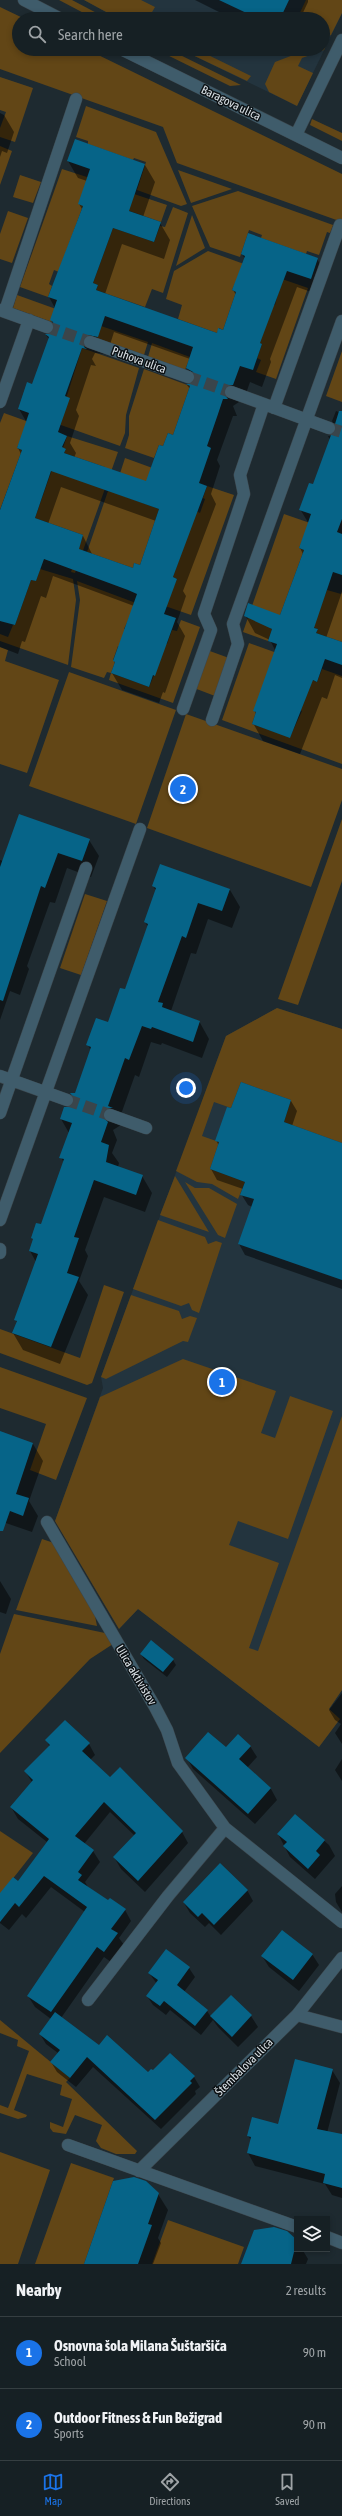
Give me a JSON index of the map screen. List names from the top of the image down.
{
  "streets": {
    "street": [
      "Baragova ulica",
      "Puhova ulica",
      "Ulica aktivistov",
      "Štembalova ulica"
    ]
  },
  "page": {
    "search": "Search here",
    "pins": ["2", "1"],
    "heading": ["Nearby", "2 results"],
    "list": [
      {
        "mark": "1",
        "name": "Osnovna šola Milana Šuštaršiča",
        "note": "School",
        "value": "90 m"
      },
      {
        "mark": "2",
        "name": "Outdoor Fitness & Fun Bežigrad",
        "note": "Sports",
        "value": "90 m"
      }
    ],
    "nav": ["Map", "Directions", "Saved"]
  }
}
